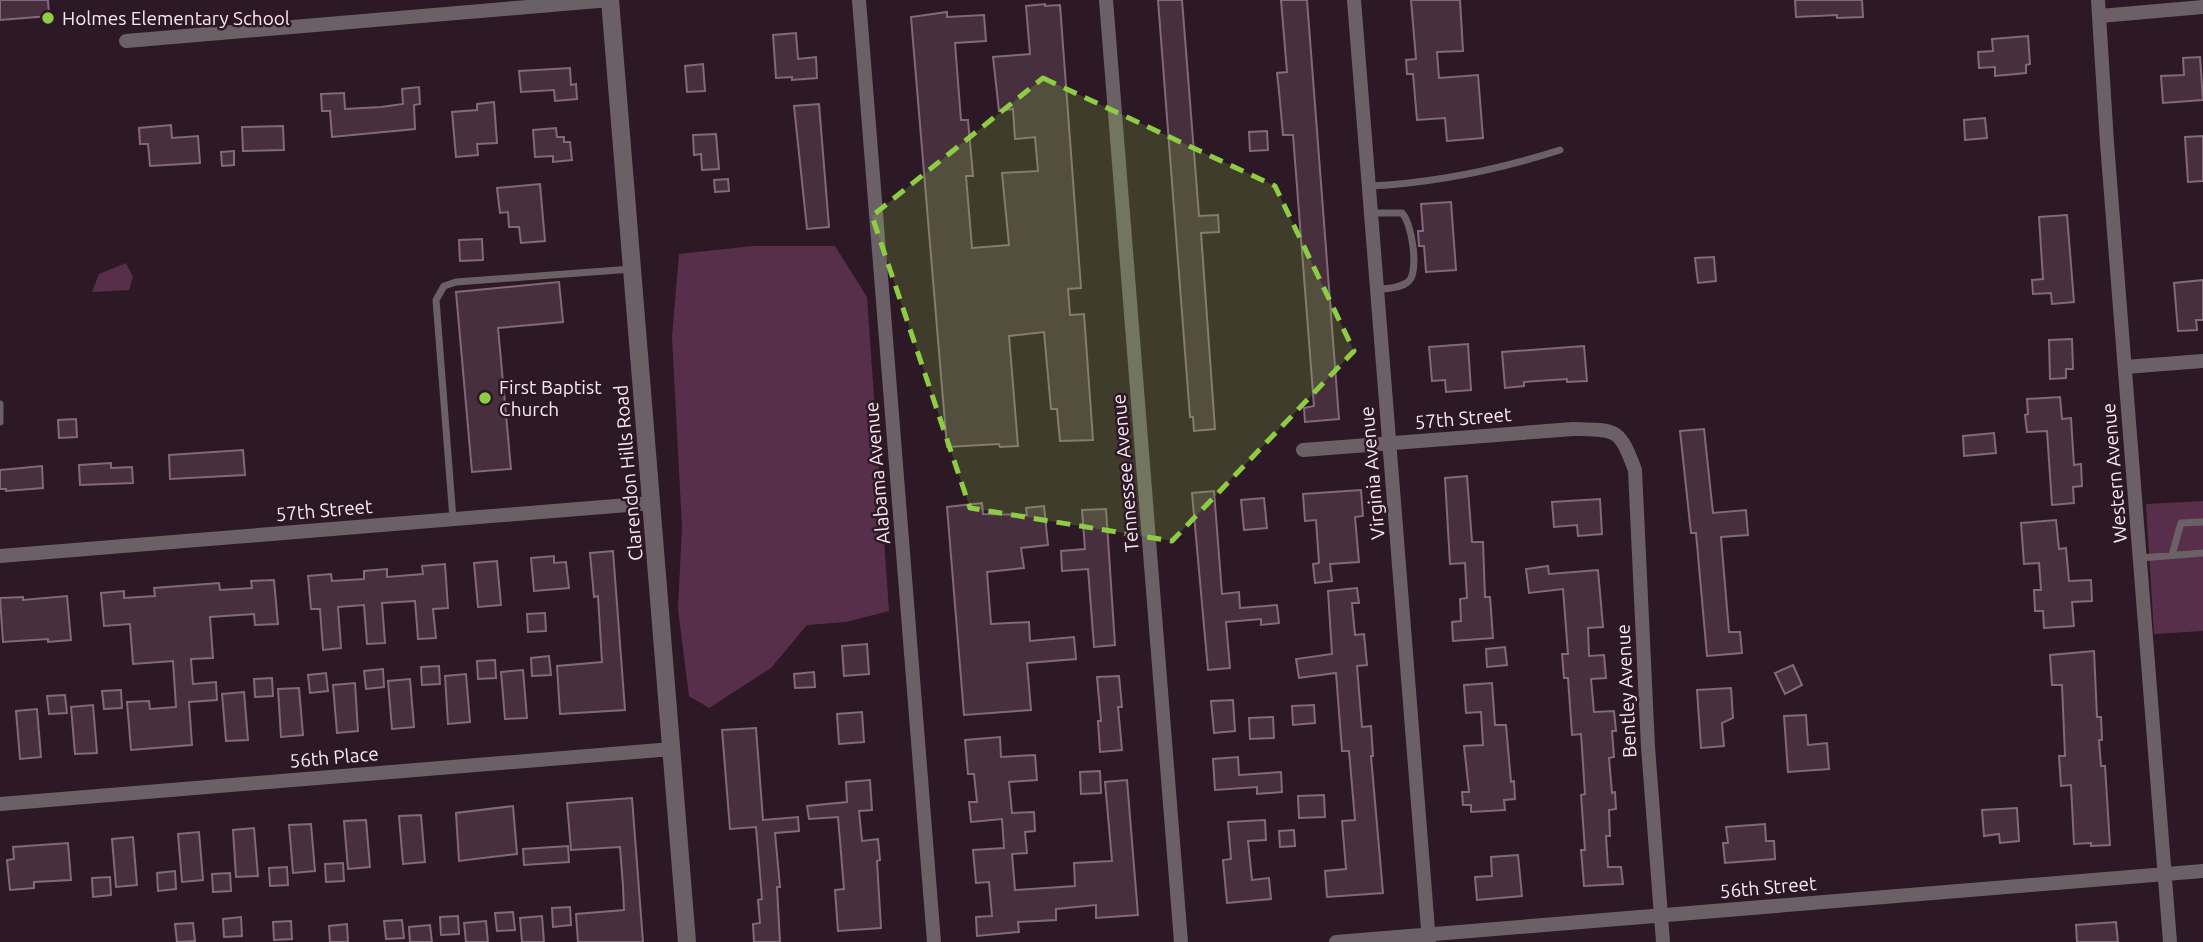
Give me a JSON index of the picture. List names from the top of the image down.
{
  "streets": {
    "street": [
      "57th Street",
      "Clarendon Hills Road",
      "Alabama Avenue",
      "Tennessee Avenue",
      "Virginia Avenue",
      "Western Avenue",
      "Bentley Avenue",
      "56th Place",
      "56th Street"
    ]
  },
  "crossings": [
    ["57th Street", "Clarendon Hills Road"],
    ["57th Street", "Virginia Avenue"],
    ["57th Street", "Bentley Avenue"],
    ["Clarendon Hills Road", "56th Place"],
    ["Virginia Avenue", "56th Street"],
    ["Western Avenue", "56th Street"],
    ["Bentley Avenue", "56th Street"]
  ],
  "places": ["Holmes Elementary School", "First Baptist Church"]
}
